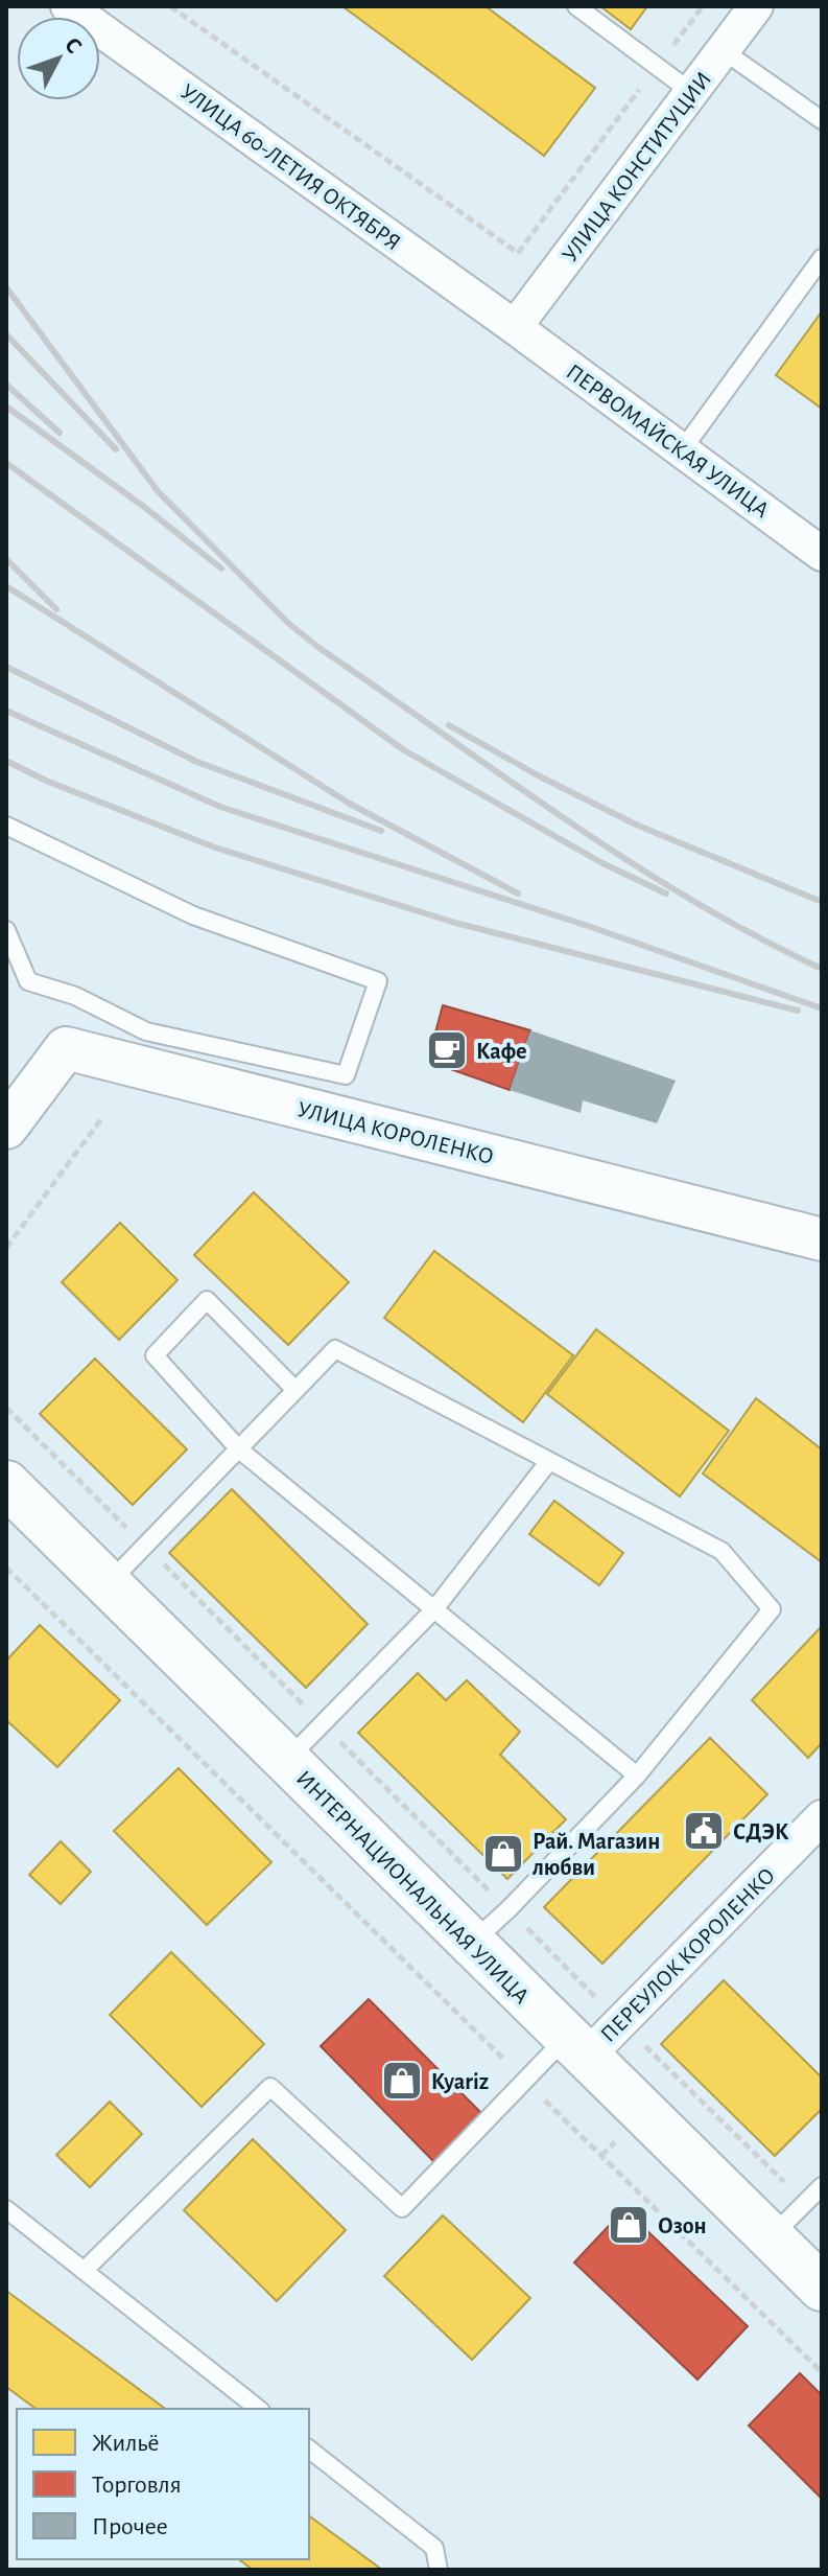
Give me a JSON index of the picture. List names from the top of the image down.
{
  "streets": {
    "main road": ["ИНТЕРНАЦИОНАЛЬНАЯ УЛИЦА"],
    "street": [
      "УЛИЦА 60-ЛЕТИЯ ОКТЯБРЯ",
      "УЛИЦА КОНСТИТУЦИИ",
      "ПЕРВОМАЙСКАЯ УЛИЦА",
      "УЛИЦА КОРОЛЕНКО",
      "ПЕРЕУЛОК КОРОЛЕНКО"
    ]
  },
  "crossings": [
    ["УЛИЦА 60-ЛЕТИЯ ОКТЯБРЯ", "УЛИЦА КОНСТИТУЦИИ"],
    ["УЛИЦА 60-ЛЕТИЯ ОКТЯБРЯ", "ПЕРВОМАЙСКАЯ УЛИЦА"],
    ["УЛИЦА КОНСТИТУЦИИ", "ПЕРВОМАЙСКАЯ УЛИЦА"],
    ["ИНТЕРНАЦИОНАЛЬНАЯ УЛИЦА", "ПЕРЕУЛОК КОРОЛЕНКО"]
  ],
  "places": {
    "cafe": ["Кафе"],
    "public building": ["СДЭК"],
    "shop": ["Рай. Магазин любви", "Kyariz", "Озон"]
  },
  "legend": ["Жильё", "Торговля", "Прочее"],
  "north": "top right"
}
